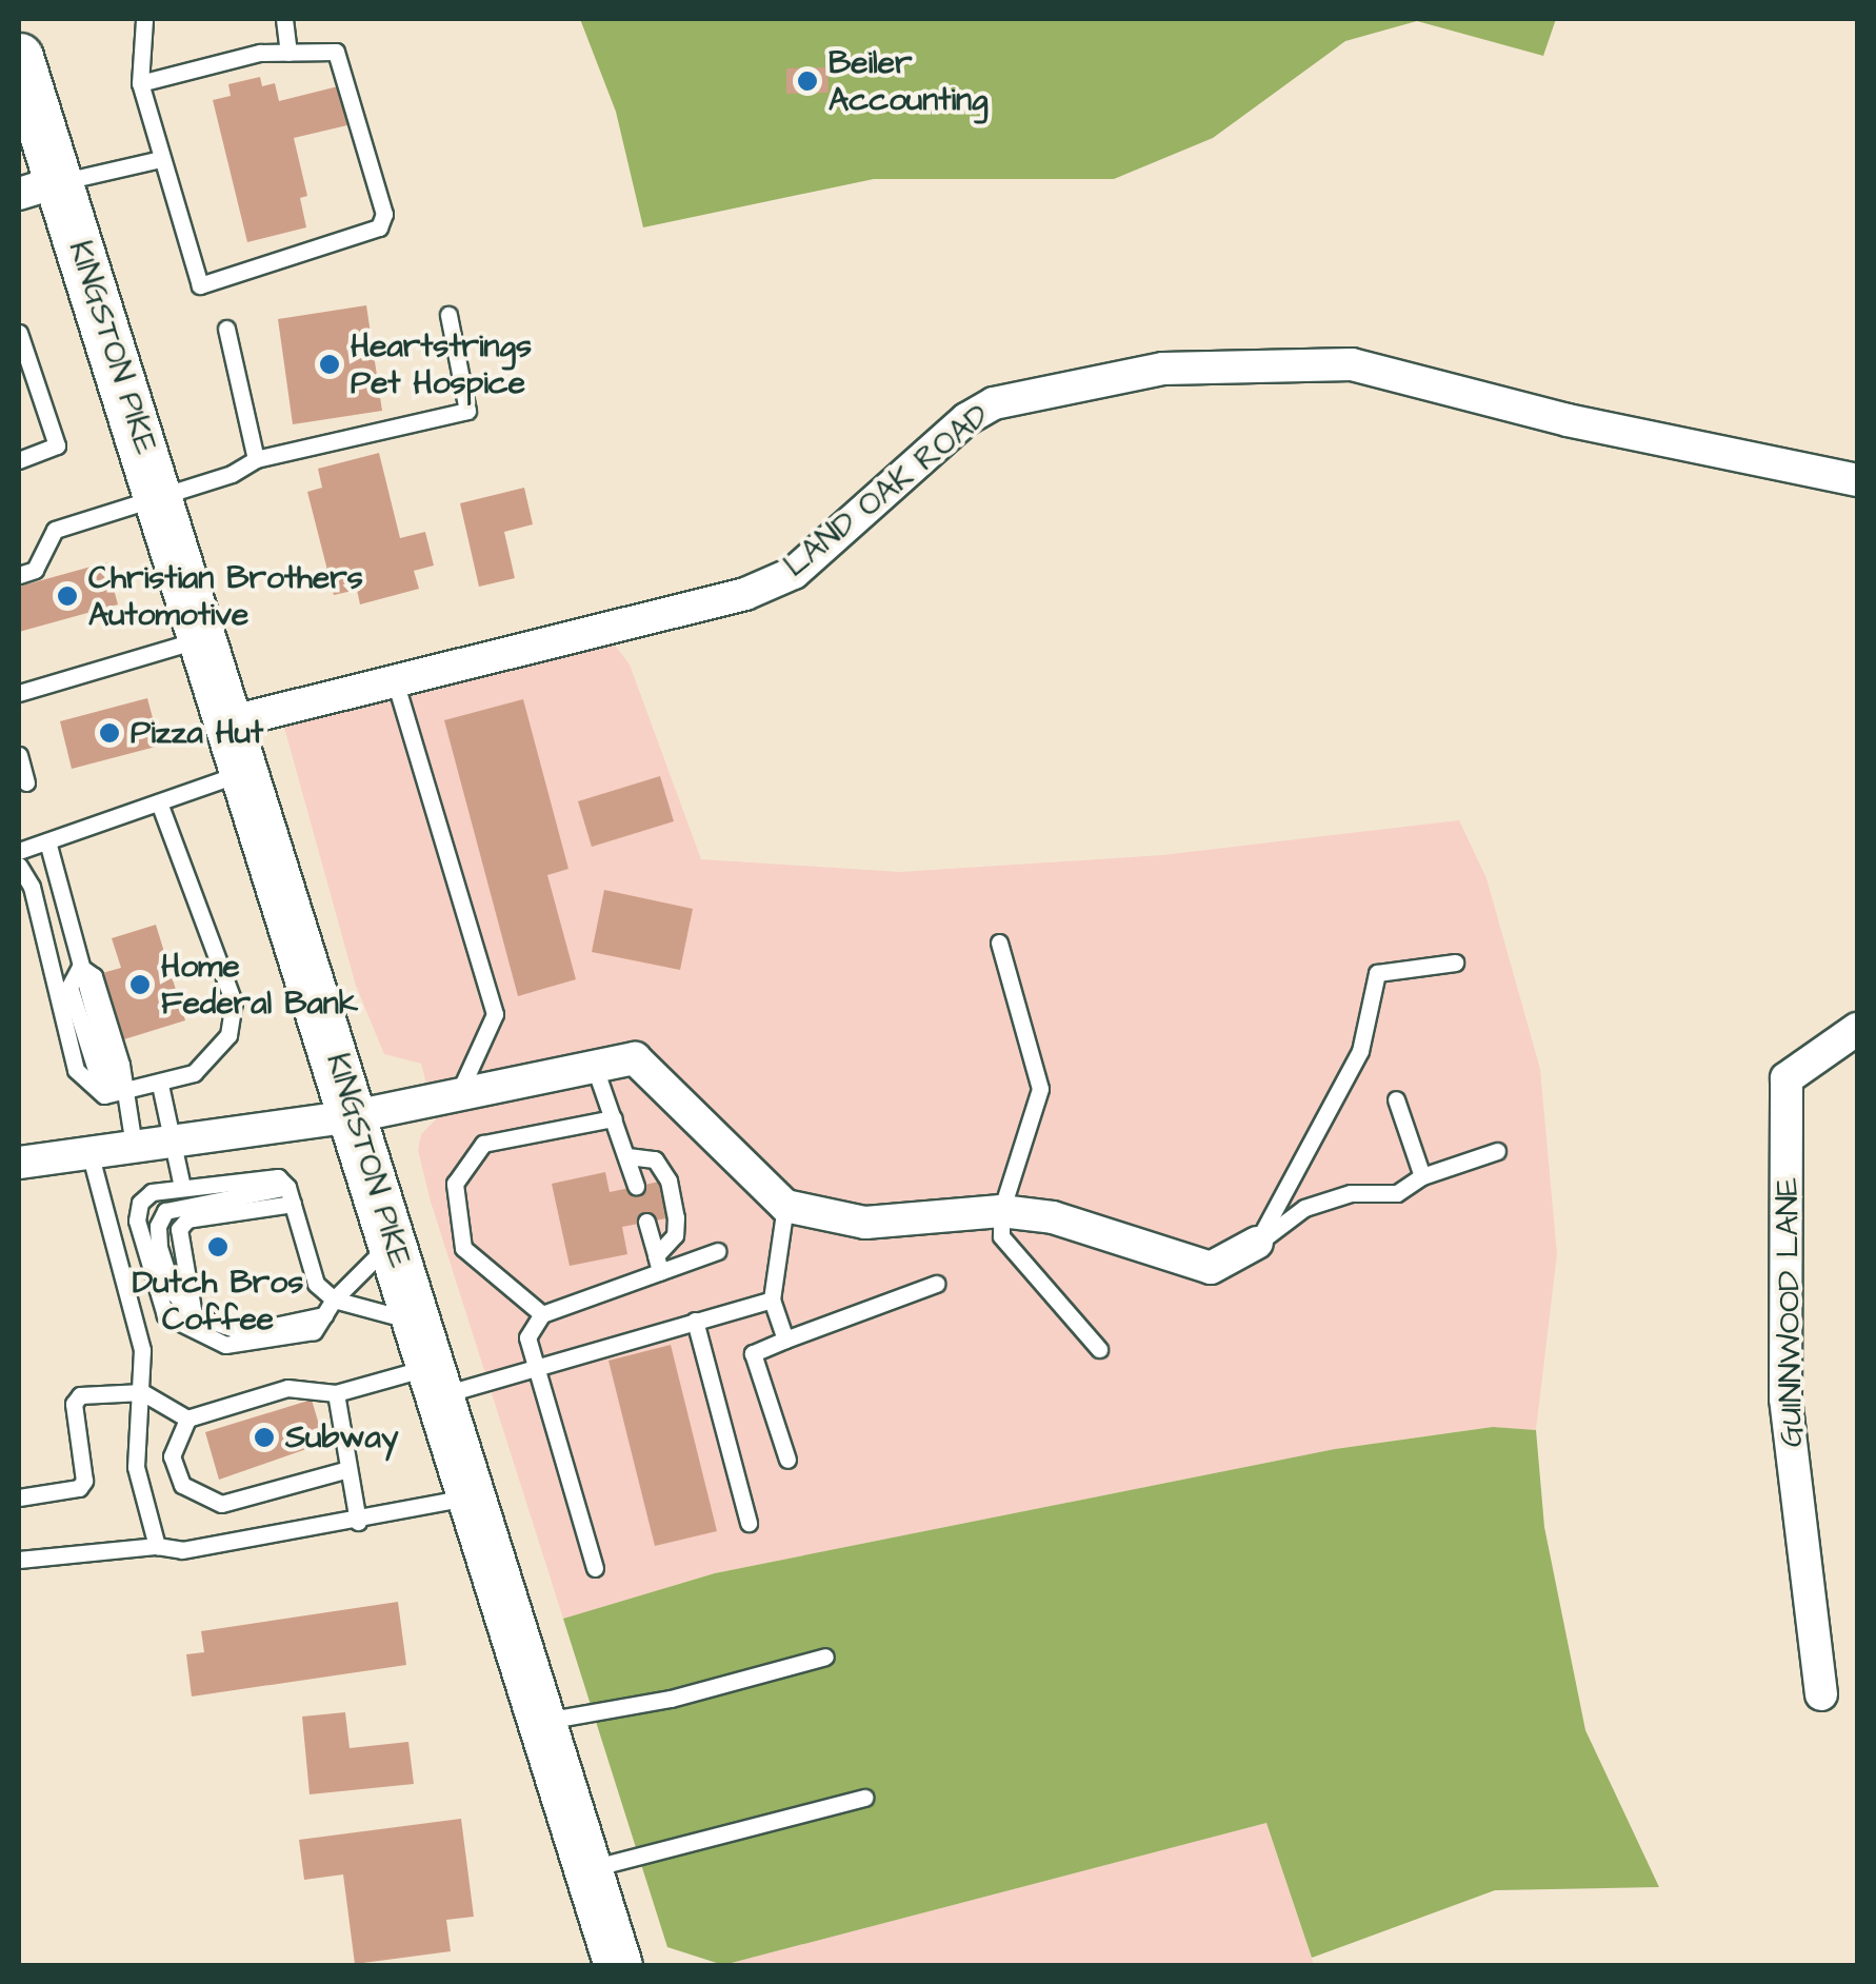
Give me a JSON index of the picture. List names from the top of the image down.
{
  "streets": {
    "main road": ["KINGSTON PIKE"],
    "street": ["LAND OAK ROAD", "GUINNWOOD LANE"]
  },
  "crossings": [
    ["KINGSTON PIKE", "LAND OAK ROAD"]
  ],
  "places": [
    "Beiler Accounting",
    "Heartstrings Pet Hospice",
    "Christian Brothers Automotive",
    "Pizza Hut",
    "Home Federal Bank",
    "Dutch Bros Coffee",
    "Subway"
  ]
}
